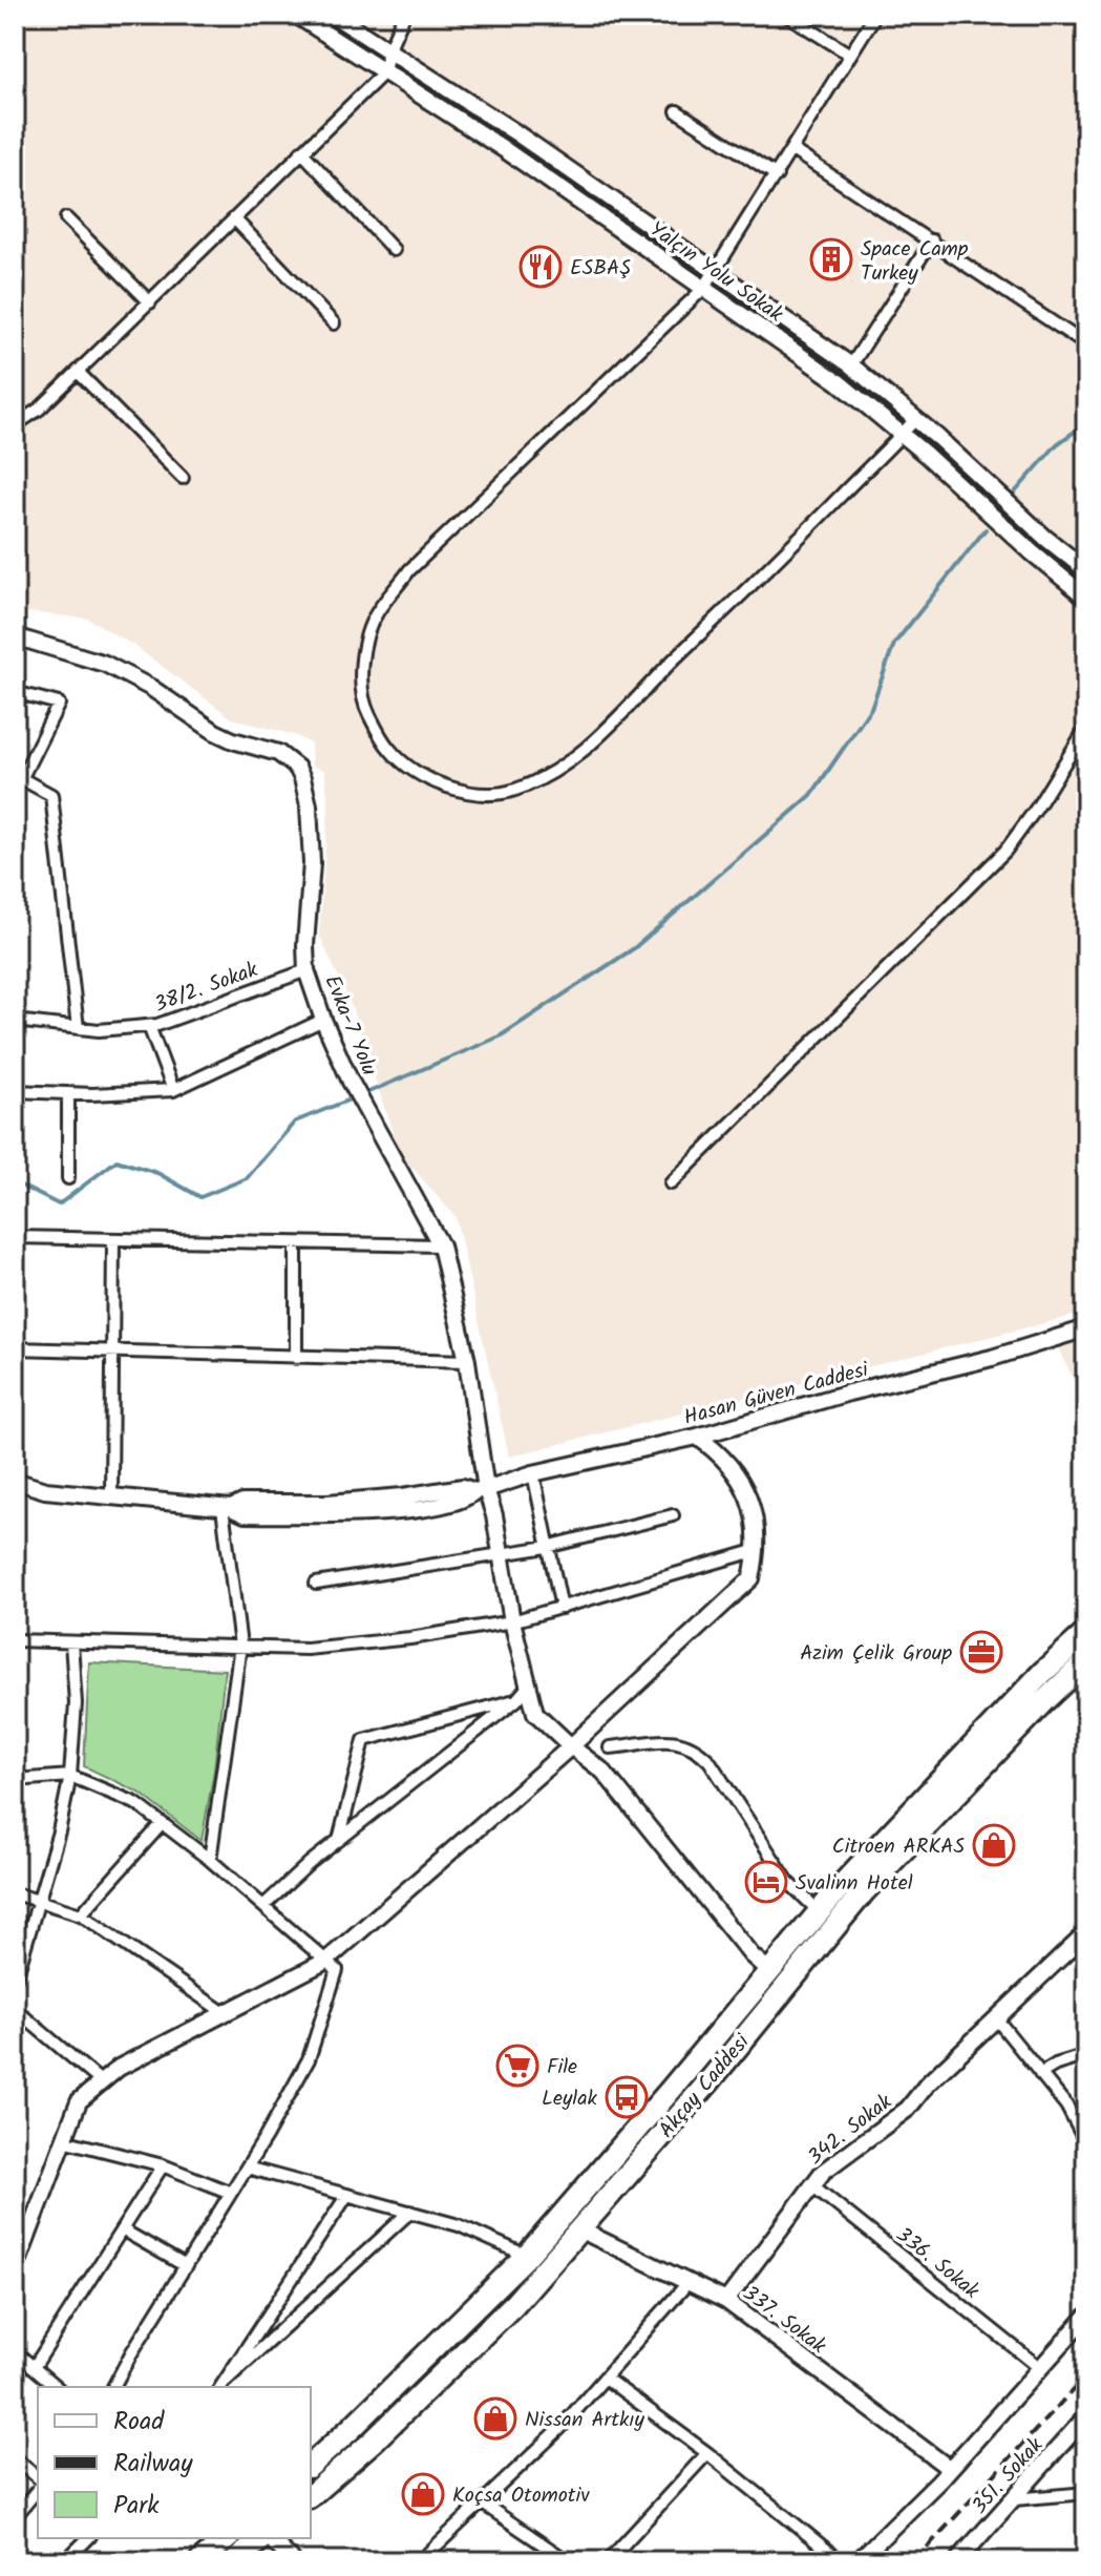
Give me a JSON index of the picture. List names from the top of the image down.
{
  "streets": {
    "highway": ["Akçay Caddesi"],
    "street": [
      "Yalçın Yolu Sokak",
      "38/2. Sokak",
      "Evka-7 Yolu",
      "Hasan Güven Caddesi",
      "342. Sokak",
      "336. Sokak",
      "337. Sokak",
      "351. Sokak"
    ]
  },
  "crossings": [
    ["38/2. Sokak", "Evka-7 Yolu"],
    ["Evka-7 Yolu", "Hasan Güven Caddesi"],
    ["Akçay Caddesi", "337. Sokak"],
    ["342. Sokak", "336. Sokak"],
    ["342. Sokak", "337. Sokak"]
  ],
  "places": {
    "building": ["Space Camp Turkey"],
    "restaurant": ["ESBAŞ"],
    "office": ["Azim Çelik Group"],
    "shop": ["Citroen ARKAS", "Nissan Artkıy", "Koçsa Otomotiv"],
    "hotel": ["Svalinn Hotel"],
    "supermarket": ["File"],
    "bus stop": ["Leylak"]
  },
  "legend": ["Road", "Railway", "Park"]
}
